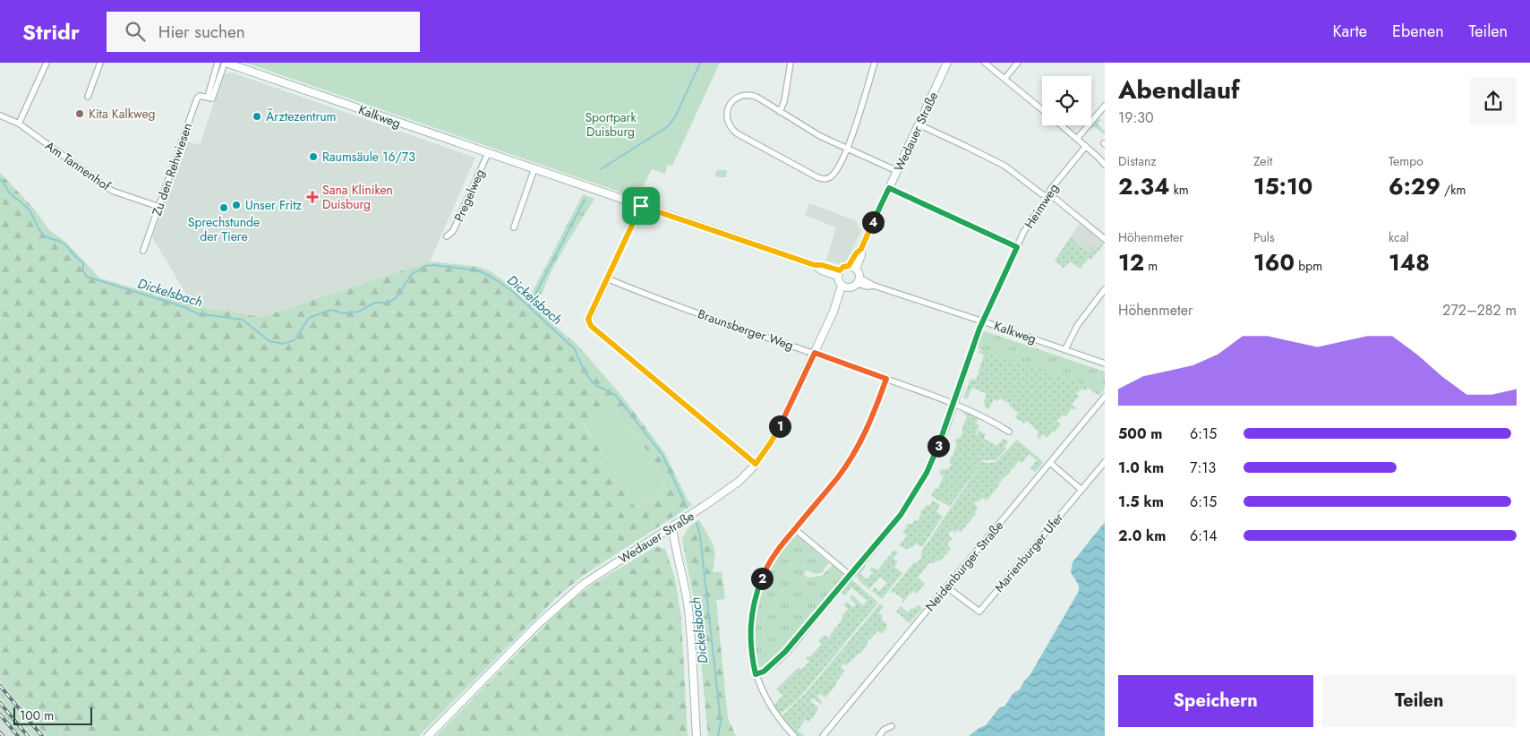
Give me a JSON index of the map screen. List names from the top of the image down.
{
  "streets": {
    "street": [
      "Kalkweg",
      "Wedauer Straße",
      "Am Tannenhof",
      "Zu den Rehwiesen",
      "Pregelweg",
      "Heimweg",
      "Braunsberger Weg",
      "Marienburger Ufer",
      "Neidenburger Straße"
    ]
  },
  "crossings": [
    ["Kalkweg", "Wedauer Straße"],
    ["Kalkweg", "Pregelweg"],
    ["Kalkweg", "Heimweg"],
    ["Wedauer Straße", "Braunsberger Weg"],
    ["Am Tannenhof", "Zu den Rehwiesen"],
    ["Heimweg", "Braunsberger Weg"],
    ["Marienburger Ufer", "Neidenburger Straße"]
  ],
  "water": ["Dickelsbach"],
  "parks": ["Sportpark Duisburg"],
  "places": {
    "other": [
      "Kita Kalkweg",
      "Ärztezentrum",
      "Raumsäule 16/73",
      "Unser Fritz",
      "Sprechstunde der Tiere"
    ],
    "health": ["Sana Kliniken Duisburg"]
  },
  "scale_bar": "100 m",
  "page": {
    "header": "Stridr",
    "search": "Hier suchen",
    "nav": ["Karte", "Ebenen", "Teilen"],
    "heading": ["Abendlauf", "19:30"],
    "stats": [
      ["Distanz", "2.34 km"],
      ["Zeit", "15:10"],
      ["Tempo", "6:29 /km"],
      ["Höhenmeter", "12 m"],
      ["Puls", "160 bpm"],
      ["kcal", "148"]
    ],
    "pins": [
      "4",
      "1",
      "3",
      "2"
    ],
    "chart": ["Höhenmeter", "272–282 m"],
    "list": [
      {
        "name": "500 m",
        "note": "6:15"
      },
      {
        "name": "1.0 km",
        "note": "7:13"
      },
      {
        "name": "1.5 km",
        "note": "6:15"
      },
      {
        "name": "2.0 km",
        "note": "6:14"
      }
    ],
    "buttons": ["Speichern", "Teilen"],
    "scale": "100 m"
  }
}
